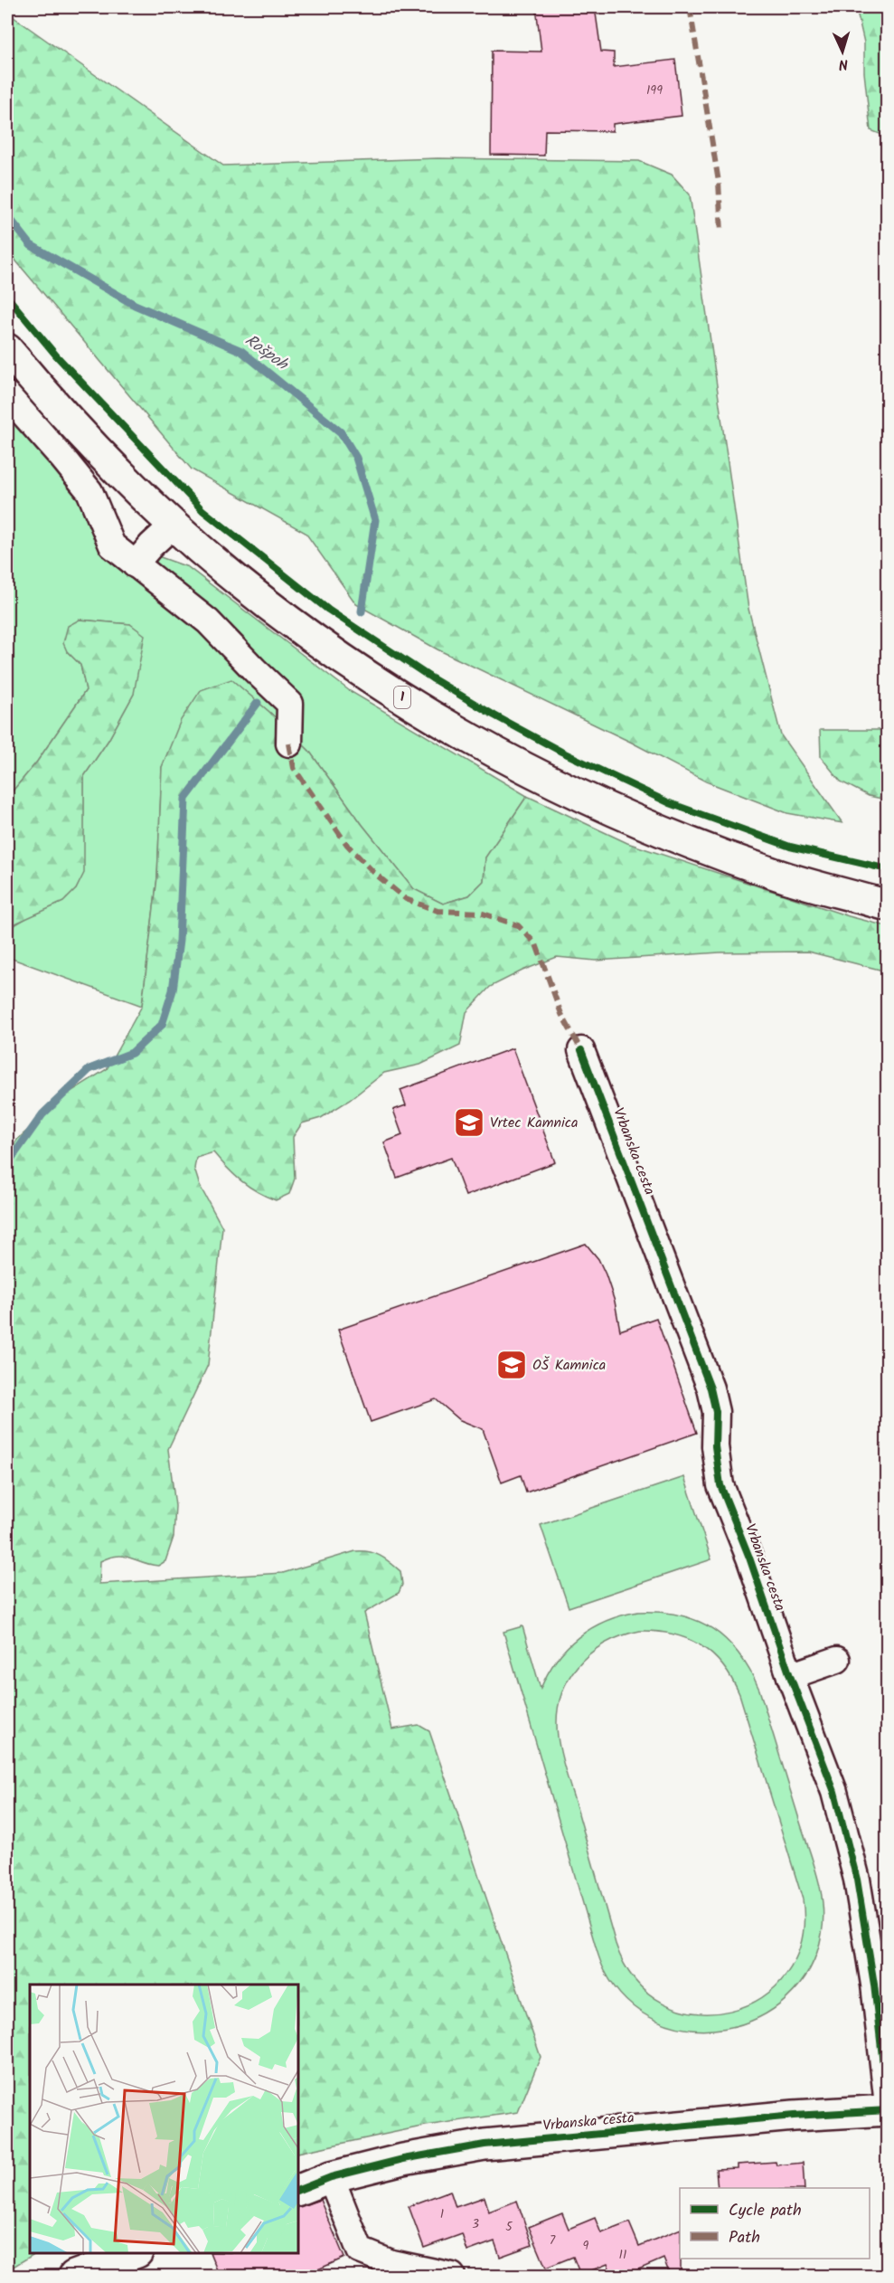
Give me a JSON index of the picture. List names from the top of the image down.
{
  "streets": {
    "main road": ["1", "Vrbanska cesta"]
  },
  "water": ["Rošpoh"],
  "places": {
    "school or university": ["Vrtec Kamnica", "OŠ Kamnica"]
  },
  "house_numbers": [
    "199",
    "1",
    "3",
    "5",
    "7",
    "9",
    "11"
  ],
  "legend": ["Cycle path", "Path"],
  "north": "bottom"
}
